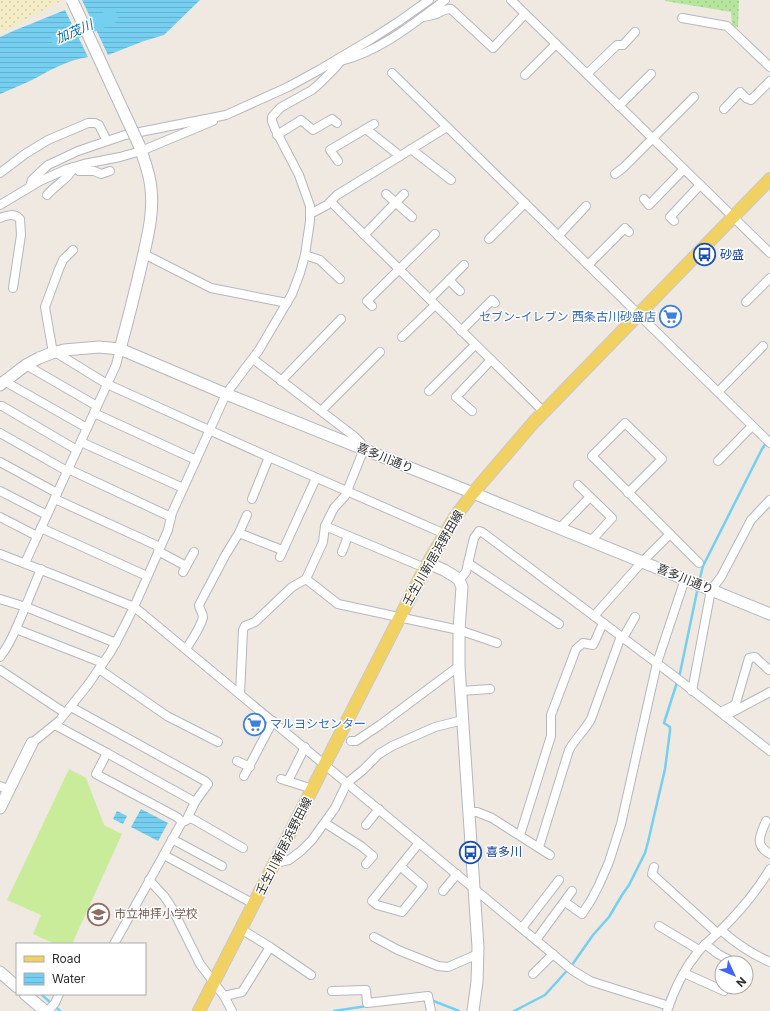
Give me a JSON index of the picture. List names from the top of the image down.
{
  "streets": {
    "main road": ["壬生川新居浜野田線"],
    "street": ["喜多川通り"]
  },
  "crossings": [
    ["喜多川通り", "壬生川新居浜野田線"]
  ],
  "water": ["加茂川"],
  "places": {
    "bus stop": ["砂盛", "喜多川"],
    "supermarket": ["セブン-イレブン 西条古川砂盛店", "マルヨシセンター"],
    "school or university": ["市立神拝小学校"]
  },
  "legend": ["Road", "Water"],
  "north": "bottom right"
}
